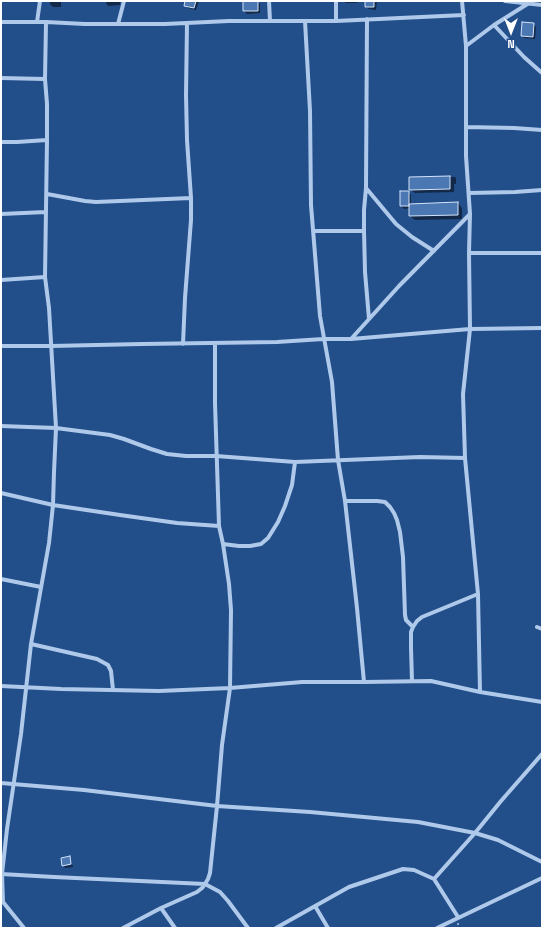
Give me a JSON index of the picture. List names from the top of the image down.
{
  "north": "bottom"
}
